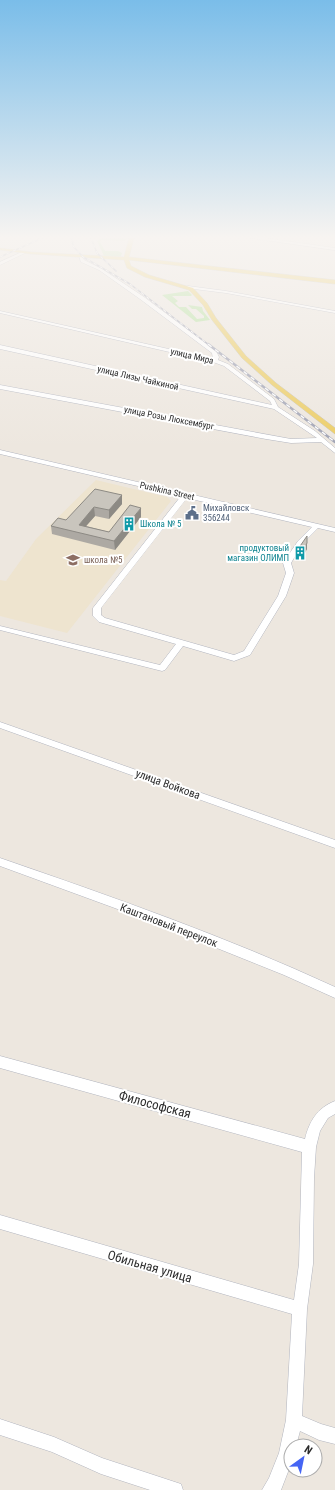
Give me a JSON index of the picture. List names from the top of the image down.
{
  "streets": {
    "street": [
      "улица Мира",
      "улица Лизы Чайкиной",
      "улица Розы Люксембург",
      "Pushkina Street",
      "улица Войкова",
      "Каштановый переулок",
      "Философская",
      "Обильная улица"
    ]
  },
  "crossings": [
    ["улица Мира", "улица Лизы Чайкиной"]
  ],
  "places": {
    "public building": ["Михайловск 356244"],
    "building": ["Школа № 5", "продуктовый магазин ОЛИМП"],
    "school or university": ["школа №5"]
  },
  "north": "top right"
}
